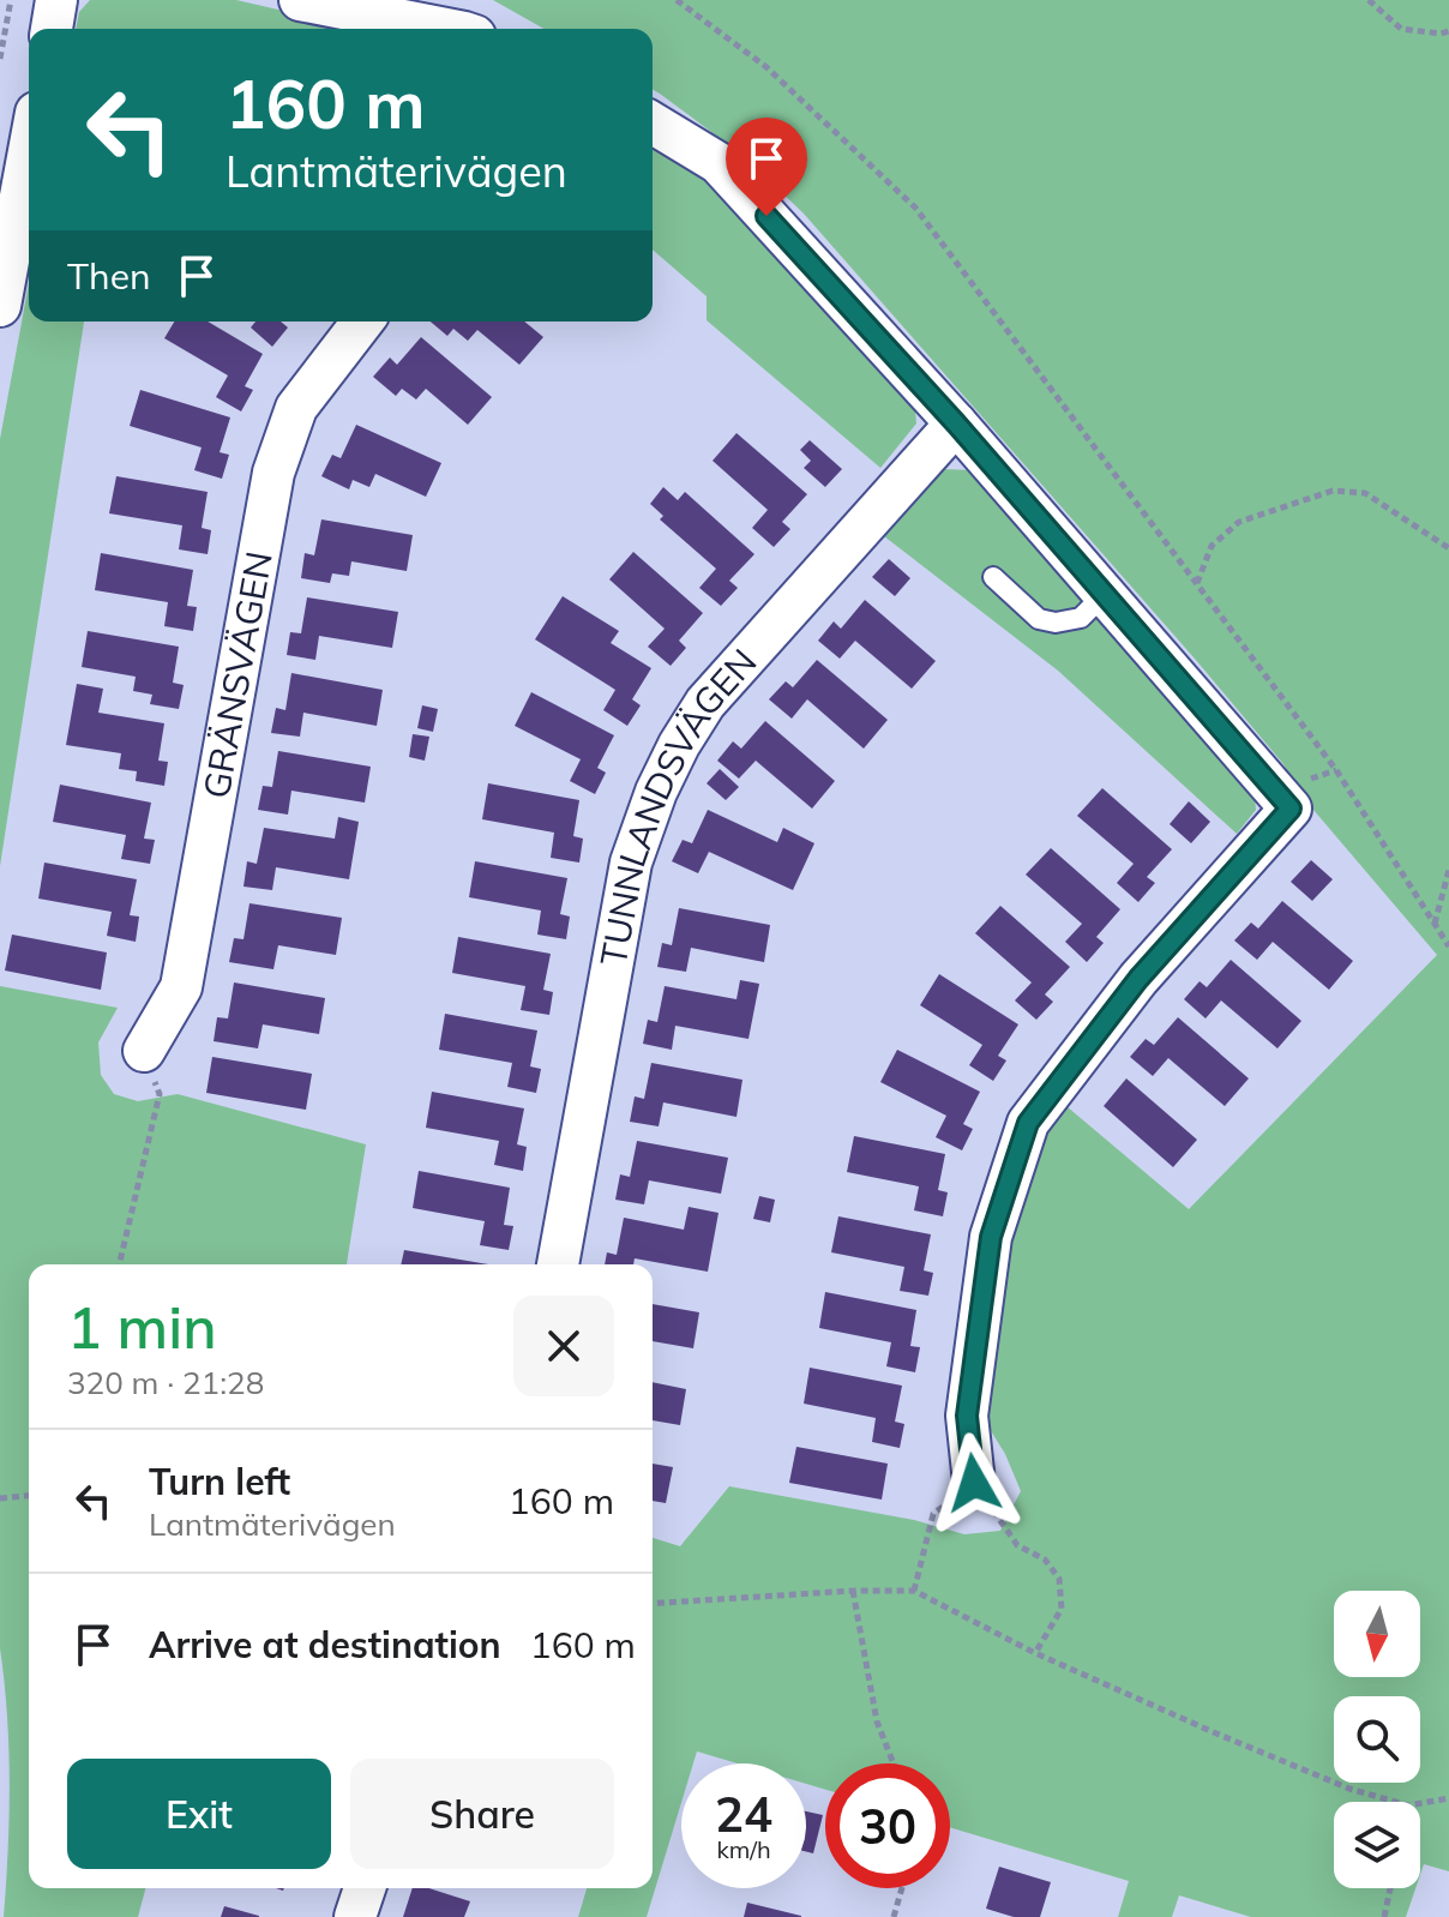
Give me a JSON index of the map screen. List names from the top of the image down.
{
  "streets": {
    "street": ["GRÄNSVÄGEN", "TUNNLANDSVÄGEN"]
  },
  "north": "bottom",
  "page": {
    "turn": ["160 m", "Lantmäterivägen"],
    "then": "Then",
    "heading": ["1 min", "320 m · 21:28"],
    "list": [
      {
        "name": "Turn left",
        "note": "Lantmäterivägen",
        "value": "160 m"
      },
      {
        "name": "Arrive at destination",
        "value": "160 m"
      }
    ],
    "buttons": ["Exit", "Share"],
    "speed": "24 km/h",
    "limit": "30"
  }
}
